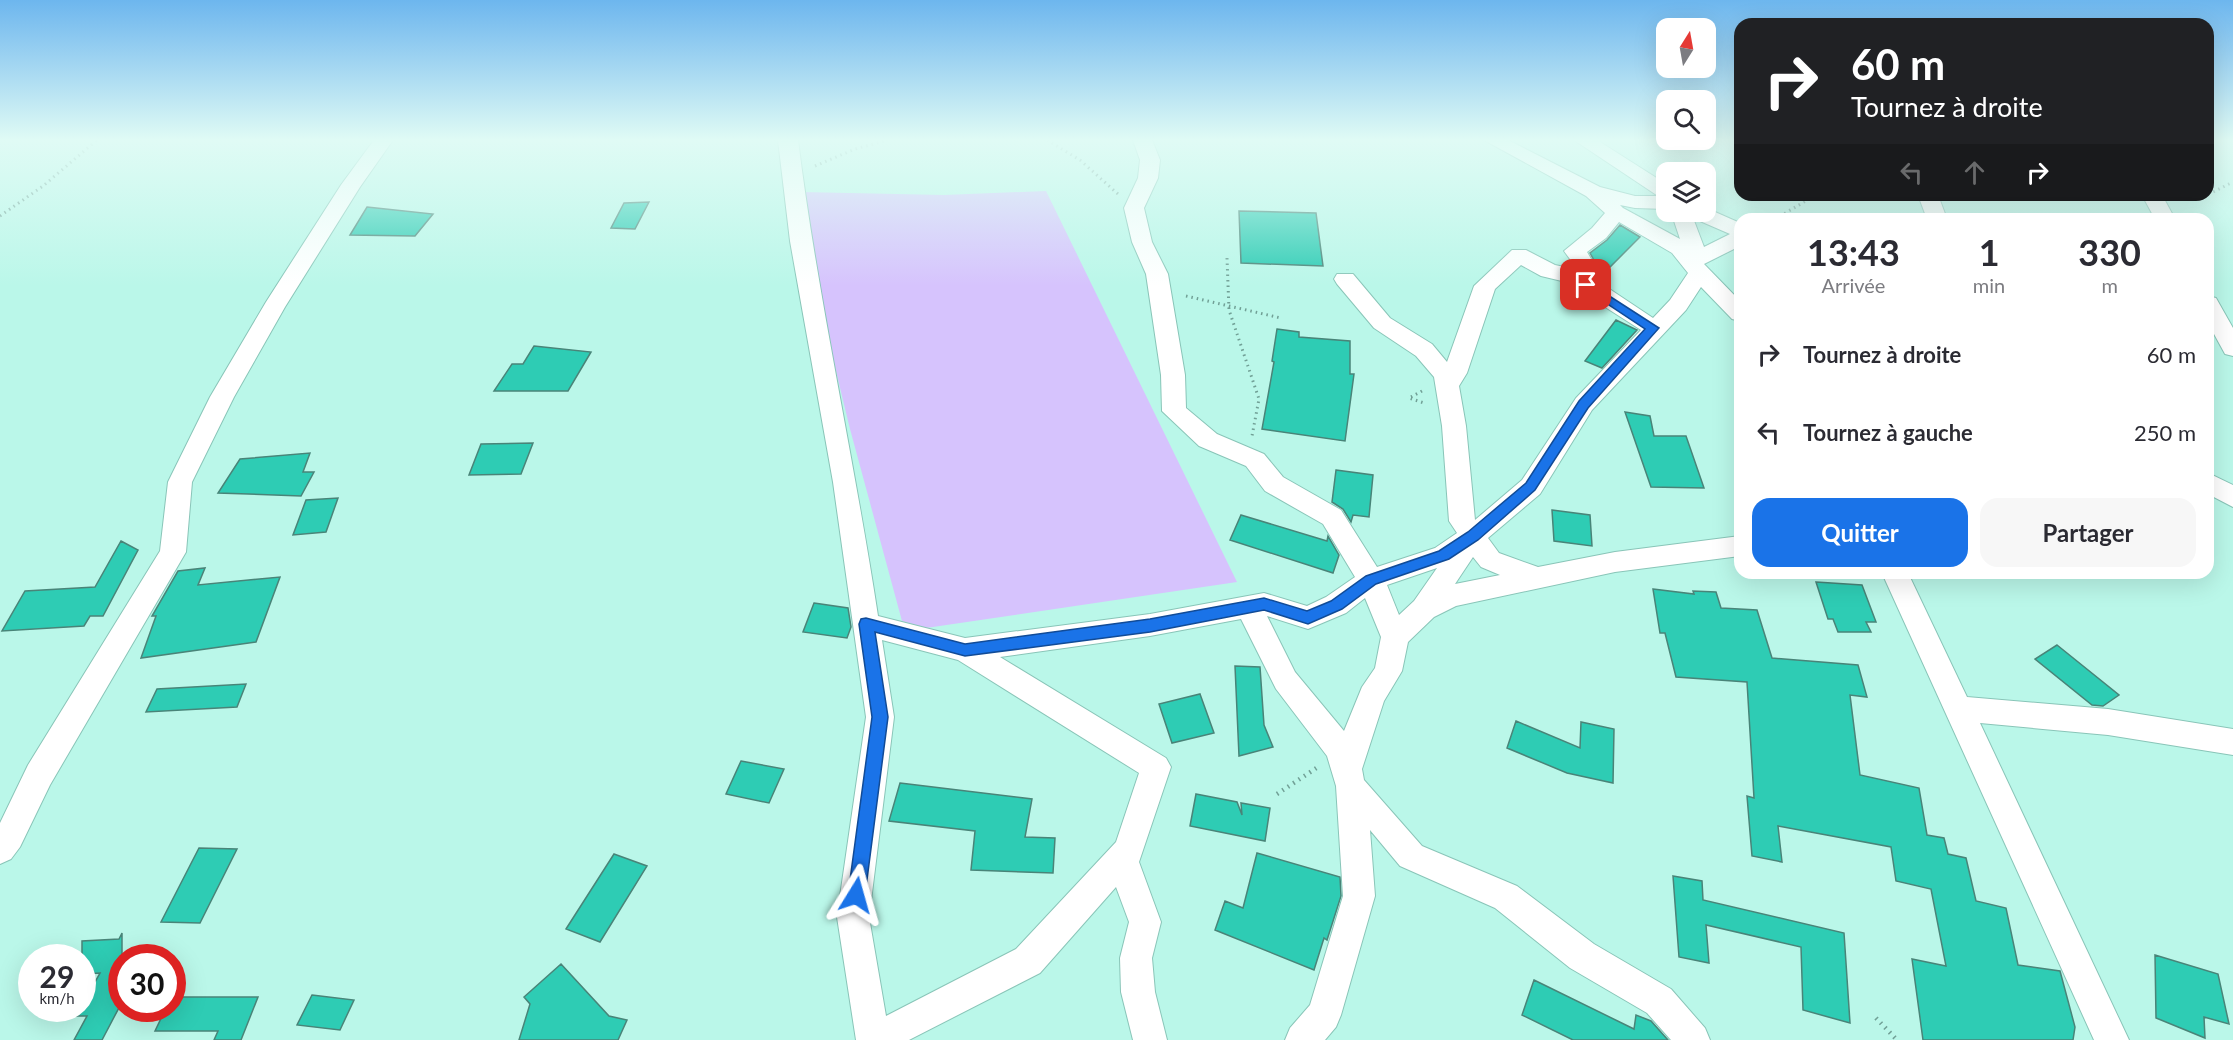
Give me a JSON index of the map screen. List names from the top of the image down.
{
  "north": "top",
  "page": {
    "turn": ["60 m", "Tournez à droite"],
    "eta": [
      "13:43",
      "Arrivée",
      "1",
      "min",
      "330",
      "m"
    ],
    "list": [
      {
        "name": "Tournez à droite",
        "value": "60 m"
      },
      {
        "name": "Tournez à gauche",
        "value": "250 m"
      }
    ],
    "buttons": ["Quitter", "Partager"],
    "speed": "29 km/h",
    "limit": "30"
  }
}
